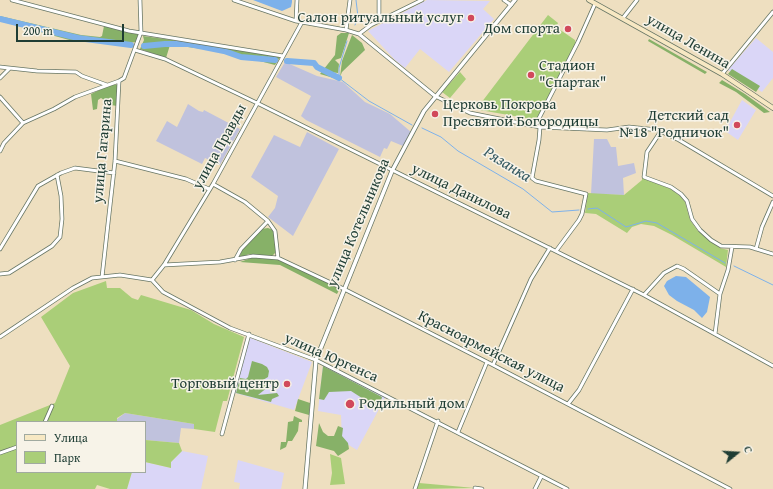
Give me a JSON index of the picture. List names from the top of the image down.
{
  "streets": {
    "main road": ["улица Ленина"],
    "street": [
      "улица Правды",
      "улица Гагарина",
      "улица Данилова",
      "улица Котельникова",
      "Красноармейская улица",
      "улица Юргенса"
    ]
  },
  "crossings": [
    ["улица Правды", "улица Данилова"],
    ["улица Правды", "Красноармейская улица"],
    ["улица Правды", "улица Юргенса"],
    ["улица Гагарина", "улица Данилова"],
    ["улица Данилова", "улица Котельникова"],
    ["улица Котельникова", "Красноармейская улица"],
    ["улица Котельникова", "улица Юргенса"]
  ],
  "water": ["Рязанка"],
  "places": [
    "Салон ритуальный услуг",
    "Дом спорта",
    "Стадион \"Спартак\"",
    "Церковь Покрова Пресвятой Богородицы",
    "Детский сад №18 \"Родничок\"",
    "Торговый центр",
    "Родильный дом"
  ],
  "legend": ["Улица", "Парк"],
  "scale_bar": "200 m",
  "north": "right"
}
